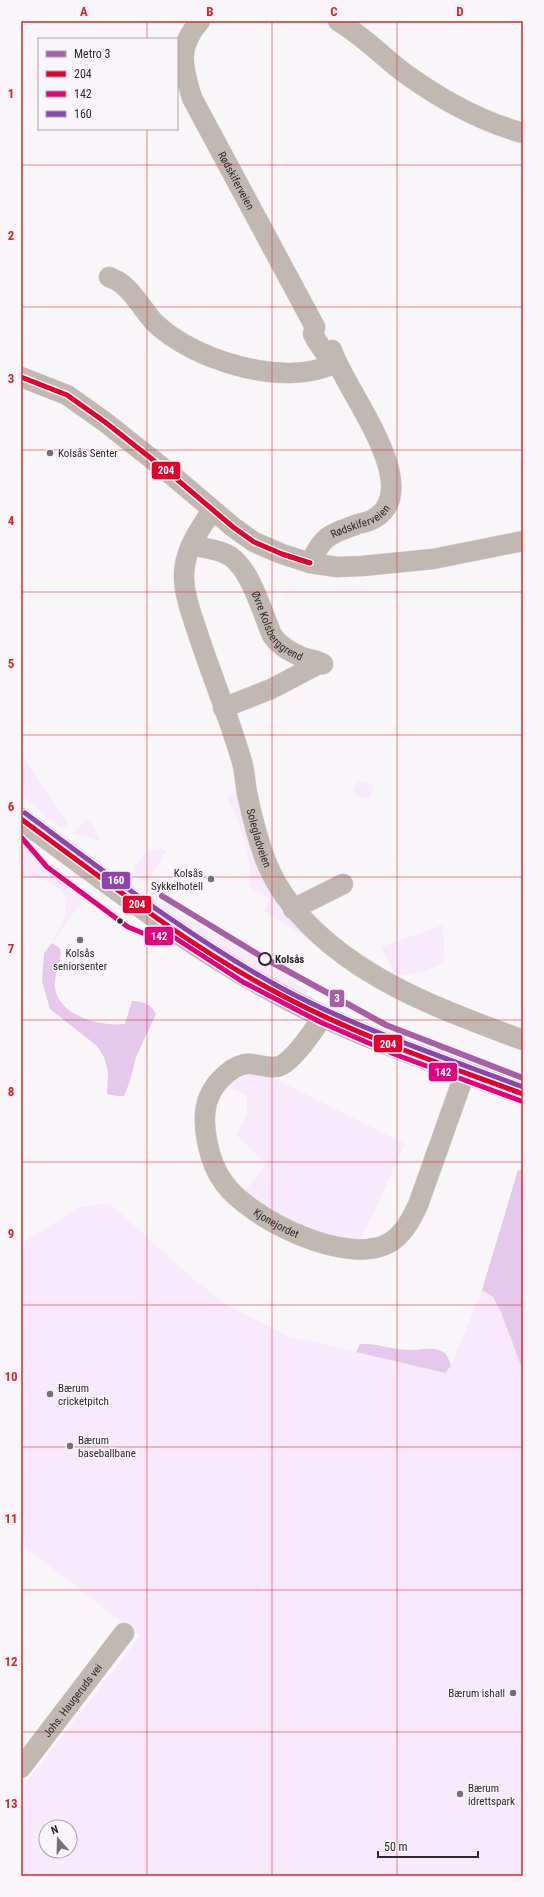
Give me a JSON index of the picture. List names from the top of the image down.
{
  "streets": {
    "street": [
      "Rødskiferveien",
      "Øvre Kolsberggrend",
      "Solegladveien",
      "Kjonejordet",
      "Johs. Haugeruds vei"
    ]
  },
  "crossings": [
    ["Øvre Kolsberggrend", "Solegladveien"]
  ],
  "places": [
    "Kolsås Senter",
    "Kolsås Sykkelhotell",
    "Kolsås seniorsenter",
    "Kolsås",
    "Bærum cricketpitch",
    "Bærum baseballbane",
    "Bærum ishall",
    "Bærum idrettspark"
  ],
  "lines": [
    "transit line 204",
    "transit line 160",
    "transit line 142",
    "metro line 3"
  ],
  "legend": [
    "Metro 3",
    "204",
    "142",
    "160"
  ],
  "scale_bar": "50 m",
  "north": "top",
  "grid": {
    "columns": [
      "A",
      "B",
      "C",
      "D"
    ],
    "rows": [
      "1",
      "2",
      "3",
      "4",
      "5",
      "6",
      "7",
      "8",
      "9",
      "10",
      "11",
      "12",
      "13"
    ]
  }
}
